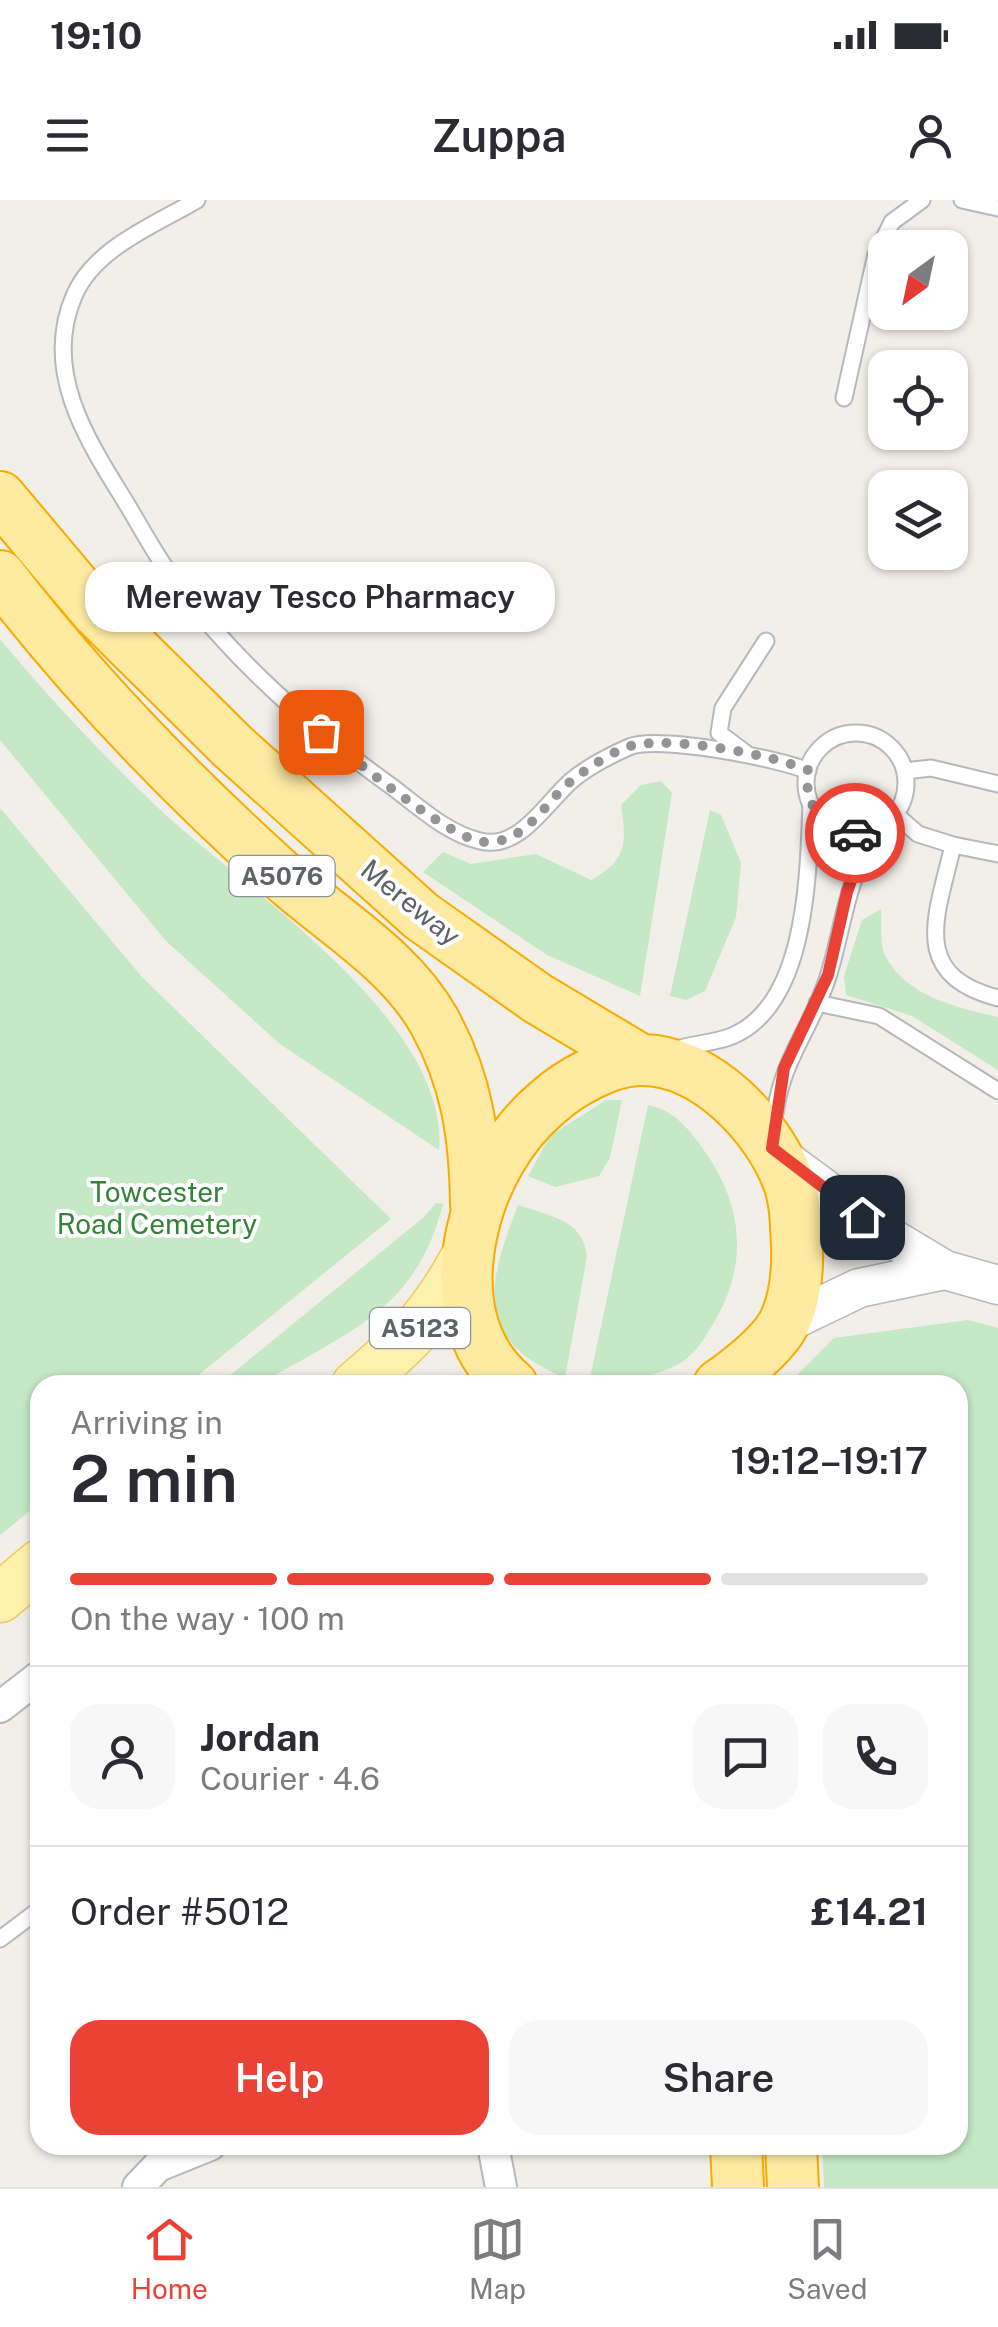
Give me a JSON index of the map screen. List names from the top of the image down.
{
  "streets": {
    "highway": ["A5076", "Mereway"],
    "main road": ["A5123"]
  },
  "crossings": [
    ["A5076", "A5123"]
  ],
  "parks": ["Towcester Road Cemetery"],
  "places": ["Mereway Tesco Pharmacy"],
  "north": "bottom left",
  "page": {
    "status": "19:10",
    "header": "Zuppa",
    "bubble": "Mereway Tesco Pharmacy",
    "heading": ["2 min", "Arriving in", "19:12–19:17"],
    "panel": [
      "Jordan",
      "Courier · 4.6",
      "Order #5012",
      "£14.21"
    ],
    "bar": "On the way · 100 m",
    "buttons": ["Help", "Share"],
    "tabs": ["Home", "Map", "Saved"]
  }
}
